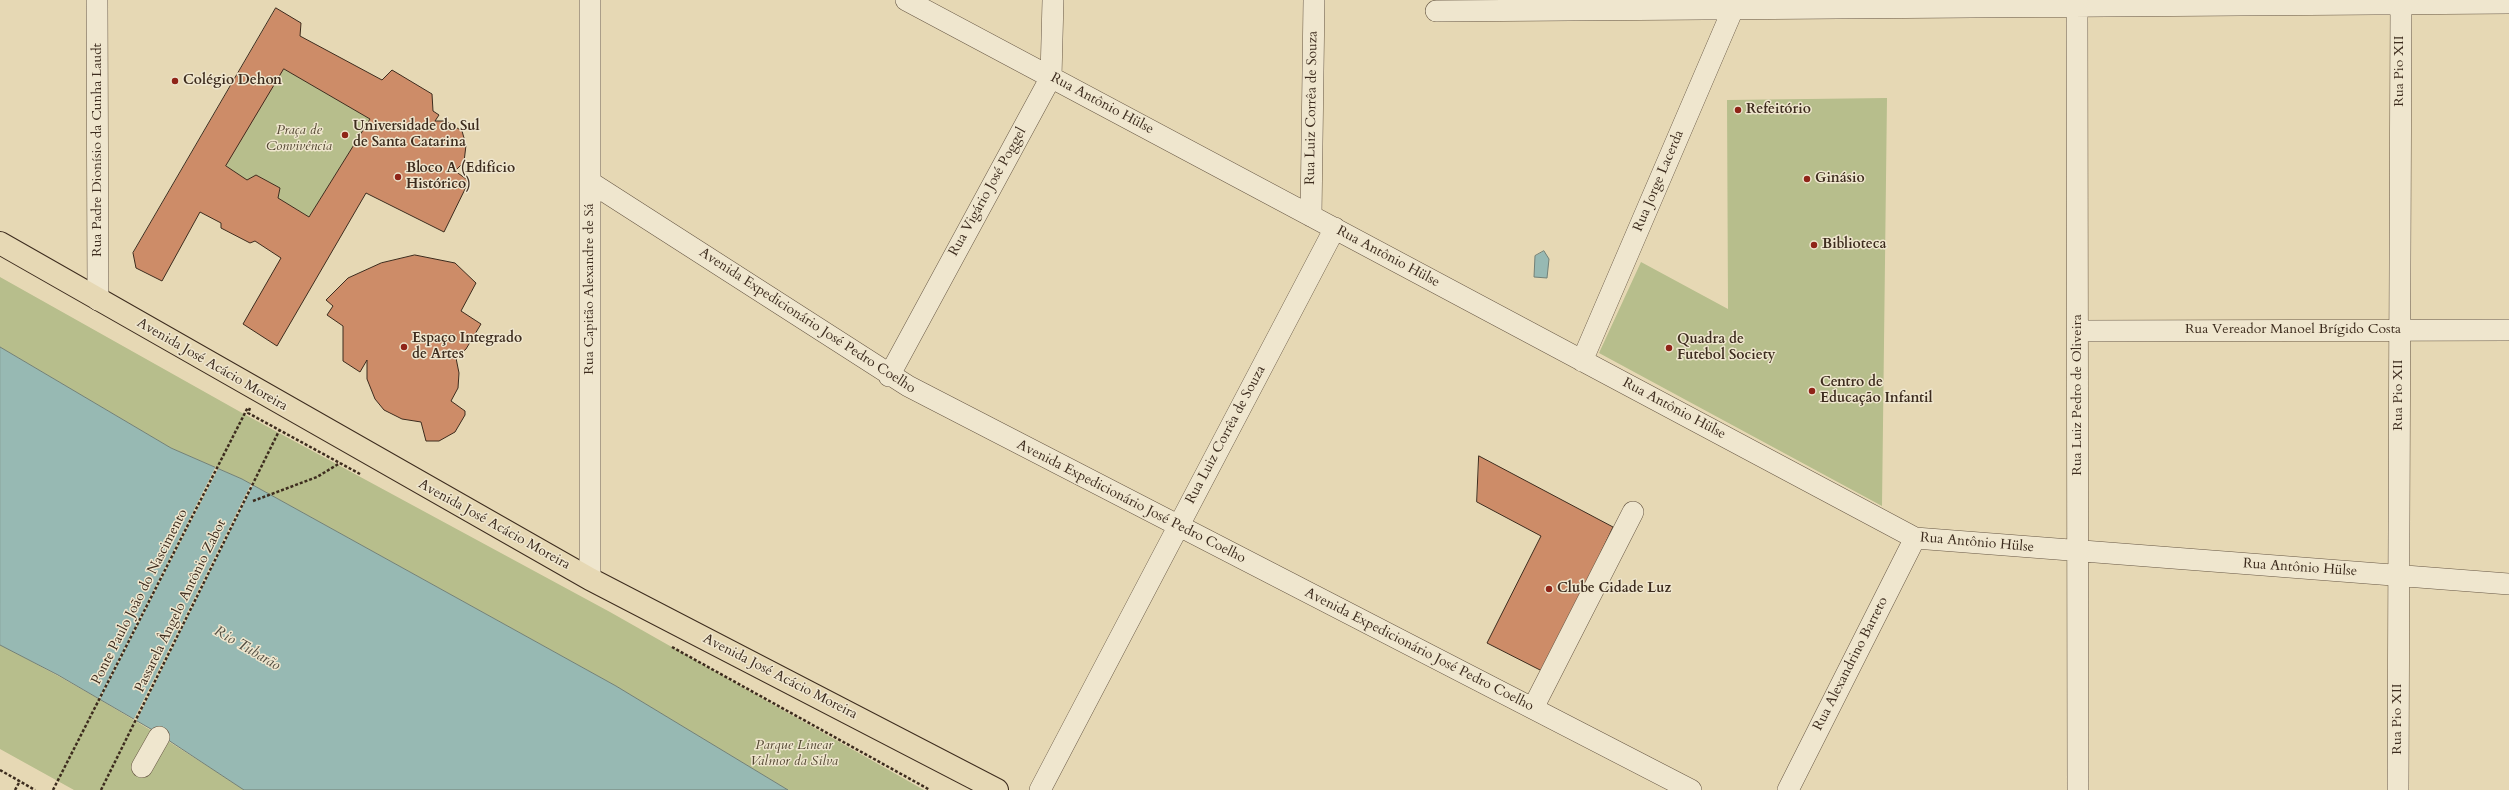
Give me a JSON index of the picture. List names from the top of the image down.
{
  "streets": {
    "main road": ["Avenida José Acácio Moreira"],
    "street": [
      "Rua Pio XII",
      "Rua Antônio Hülse",
      "Rua Luiz Corrêa de Souza",
      "Rua Padre Dionísio da Cunha Laudt",
      "Rua Jorge Lacerda",
      "Rua Vigário José Poggel",
      "Rua Capitão Alexandre de Sá",
      "Avenida Expedicionário José Pedro Coelho",
      "Rua Vereador Manoel Brígido Costa",
      "Rua Luiz Pedro de Oliveira",
      "Rua Alexandrino Barreto"
    ],
    "path": ["Ponte Paulo João do Nascimento", "Passarela Ângelo Antônio Zabot"]
  },
  "crossings": [
    ["Rua Pio XII", "Rua Antônio Hülse"],
    ["Rua Pio XII", "Rua Vereador Manoel Brígido Costa"],
    ["Rua Antônio Hülse", "Rua Luiz Corrêa de Souza"],
    ["Rua Antônio Hülse", "Rua Jorge Lacerda"],
    ["Rua Antônio Hülse", "Rua Vigário José Poggel"],
    ["Rua Antônio Hülse", "Rua Luiz Pedro de Oliveira"],
    ["Rua Antônio Hülse", "Rua Alexandrino Barreto"],
    ["Rua Luiz Corrêa de Souza", "Avenida Expedicionário José Pedro Coelho"],
    ["Rua Padre Dionísio da Cunha Laudt", "Avenida José Acácio Moreira"],
    ["Rua Vigário José Poggel", "Avenida Expedicionário José Pedro Coelho"],
    ["Rua Capitão Alexandre de Sá", "Avenida Expedicionário José Pedro Coelho"],
    ["Rua Capitão Alexandre de Sá", "Avenida José Acácio Moreira"],
    ["Rua Vereador Manoel Brígido Costa", "Rua Luiz Pedro de Oliveira"]
  ],
  "water": ["Rio Tubarão"],
  "parks": ["Praça de Convivência", "Parque Linear Valmor da Silva"],
  "places": [
    "Colégio Dehon",
    "Refeitório",
    "Universidade do Sul de Santa Catarina",
    "Bloco A (Edifício Histórico)",
    "Ginásio",
    "Biblioteca",
    "Espaço Integrado de Artes",
    "Quadra de Futebol Society",
    "Centro de Educação Infantil",
    "Clube Cidade Luz"
  ]
}
